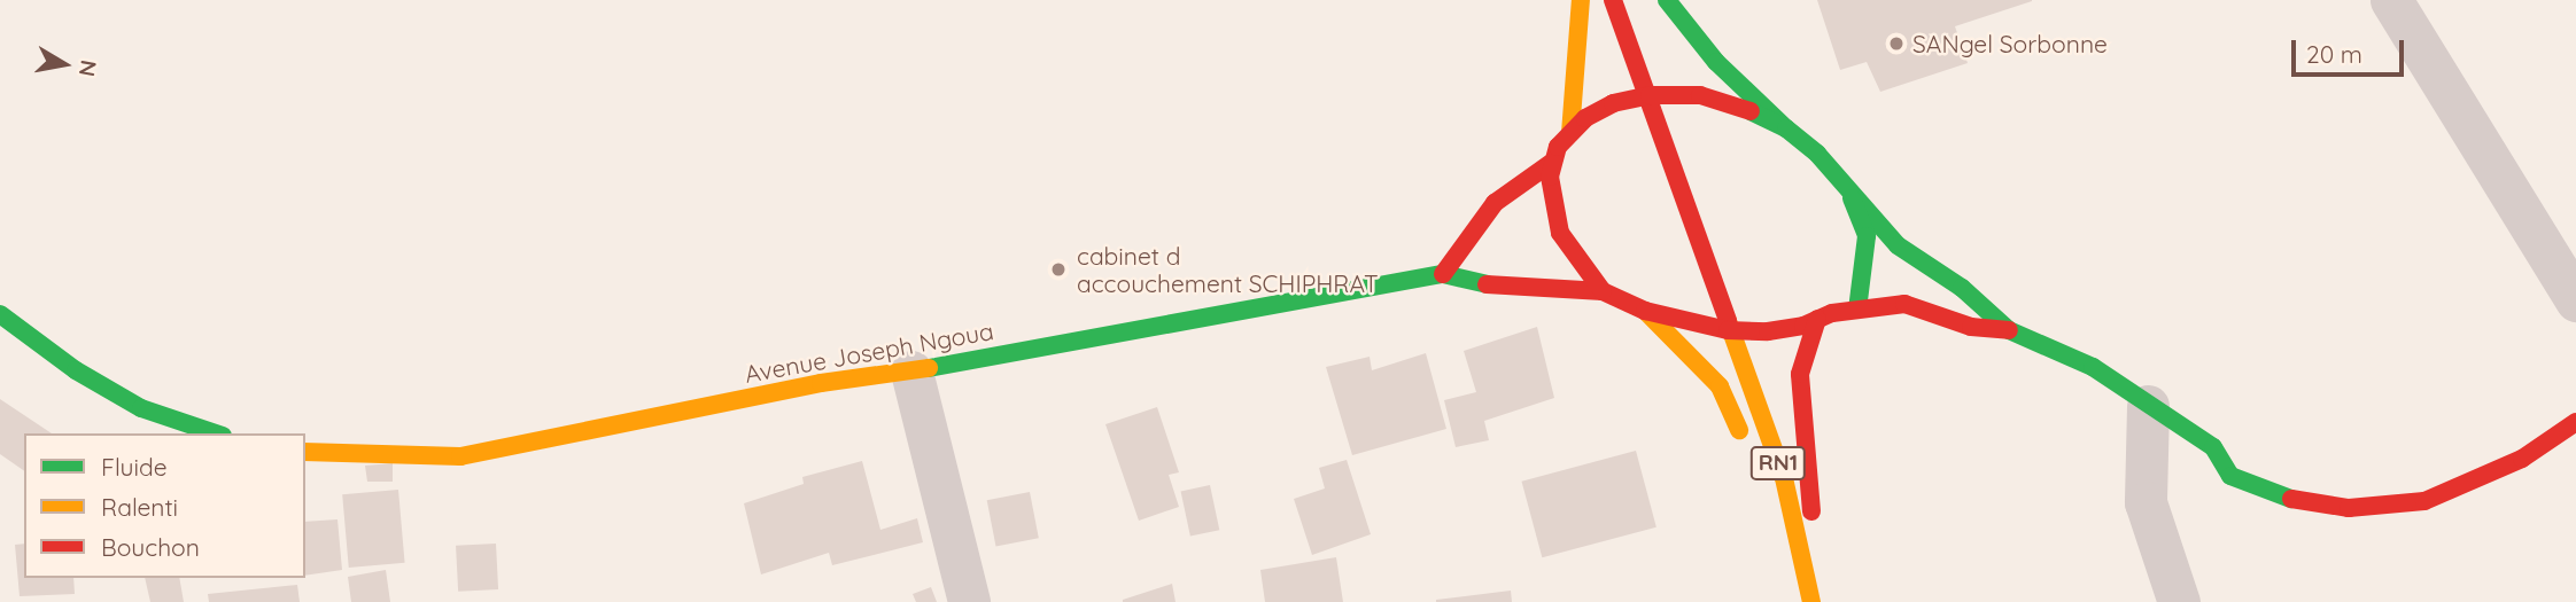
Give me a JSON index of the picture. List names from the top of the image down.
{
  "streets": {
    "main road": ["Avenue Joseph Ngoua", "RN1"]
  },
  "places": ["SANgel Sorbonne", "cabinet d accouchement SCHIPHRAT"],
  "legend": ["Fluide", "Ralenti", "Bouchon"],
  "scale_bar": "20 m",
  "north": "right"
}
